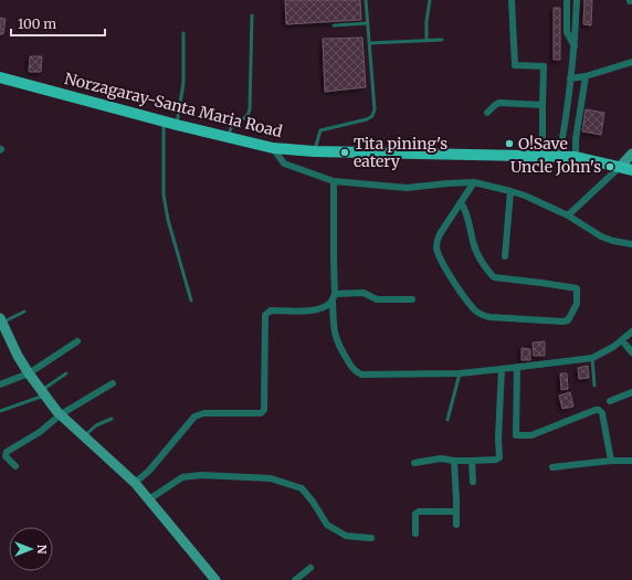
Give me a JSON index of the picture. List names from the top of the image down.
{
  "streets": {
    "main road": ["Norzagaray-Santa Maria Road"]
  },
  "places": ["O!Save", "Tita pining's eatery", "Uncle John's"],
  "scale_bar": "100 m",
  "north": "right"
}
